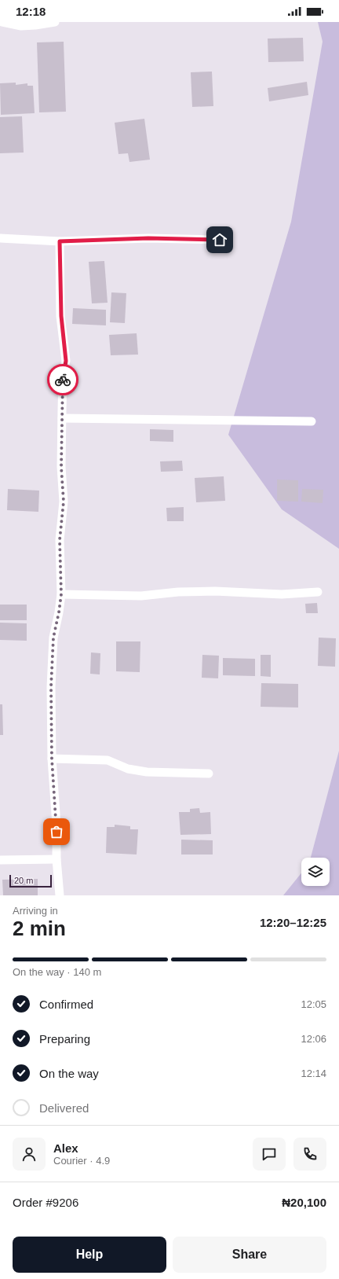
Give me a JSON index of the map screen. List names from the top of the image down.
{
  "scale_bar": "20 m",
  "page": {
    "status": "12:18",
    "scale": "20 m",
    "heading": ["2 min", "Arriving in", "12:20–12:25"],
    "panel": [
      "Alex",
      "Courier · 4.9",
      "Order #9206",
      "₦20,100"
    ],
    "bar": "On the way · 140 m",
    "list": [
      ["Confirmed", "12:05"],
      ["Preparing", "12:06"],
      ["On the way", "12:14"],
      "Delivered"
    ],
    "buttons": ["Help", "Share"]
  }
}
